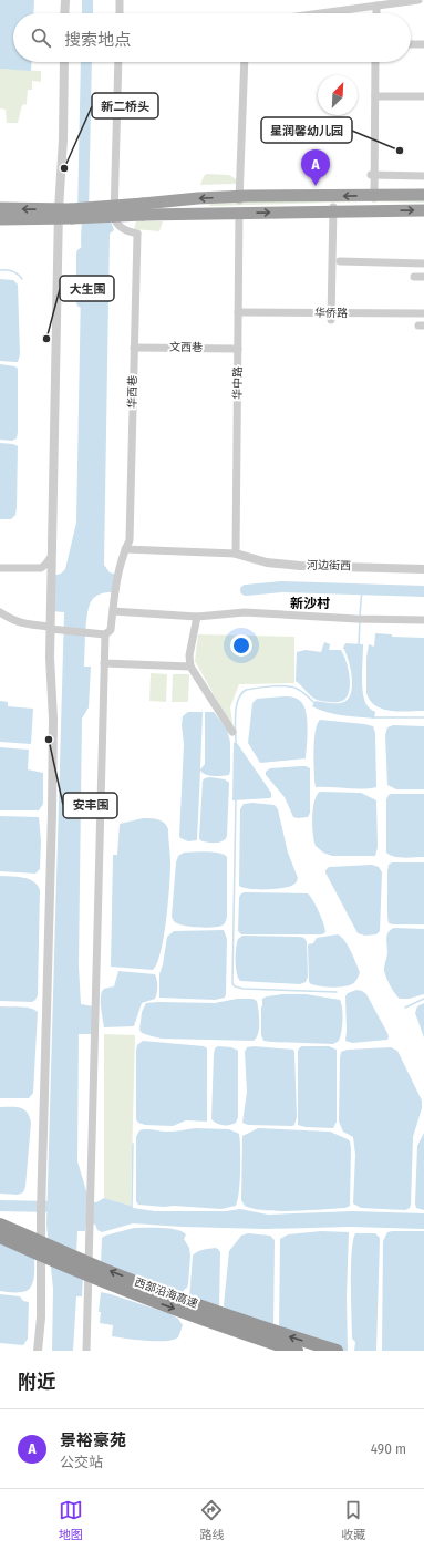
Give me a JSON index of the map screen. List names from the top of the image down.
{
  "streets": {
    "highway": ["西部沿海高速"],
    "street": [
      "华侨路",
      "文西巷",
      "华中路",
      "华西巷",
      "河边街西"
    ]
  },
  "crossings": [
    ["华侨路", "华中路"],
    ["文西巷", "华中路"],
    ["文西巷", "华西巷"],
    ["华中路", "河边街西"]
  ],
  "districts": ["新沙村"],
  "places": [
    "星润馨幼儿园",
    "新二桥头",
    "大生围",
    "安丰围"
  ],
  "north": "top right",
  "page": {
    "search": "搜索地点",
    "pins": "A",
    "heading": "附近",
    "list": [
      {
        "mark": "A",
        "name": "景裕豪苑",
        "note": "公交站",
        "value": "490 m"
      }
    ],
    "nav": ["地图", "路线", "收藏"]
  }
}
